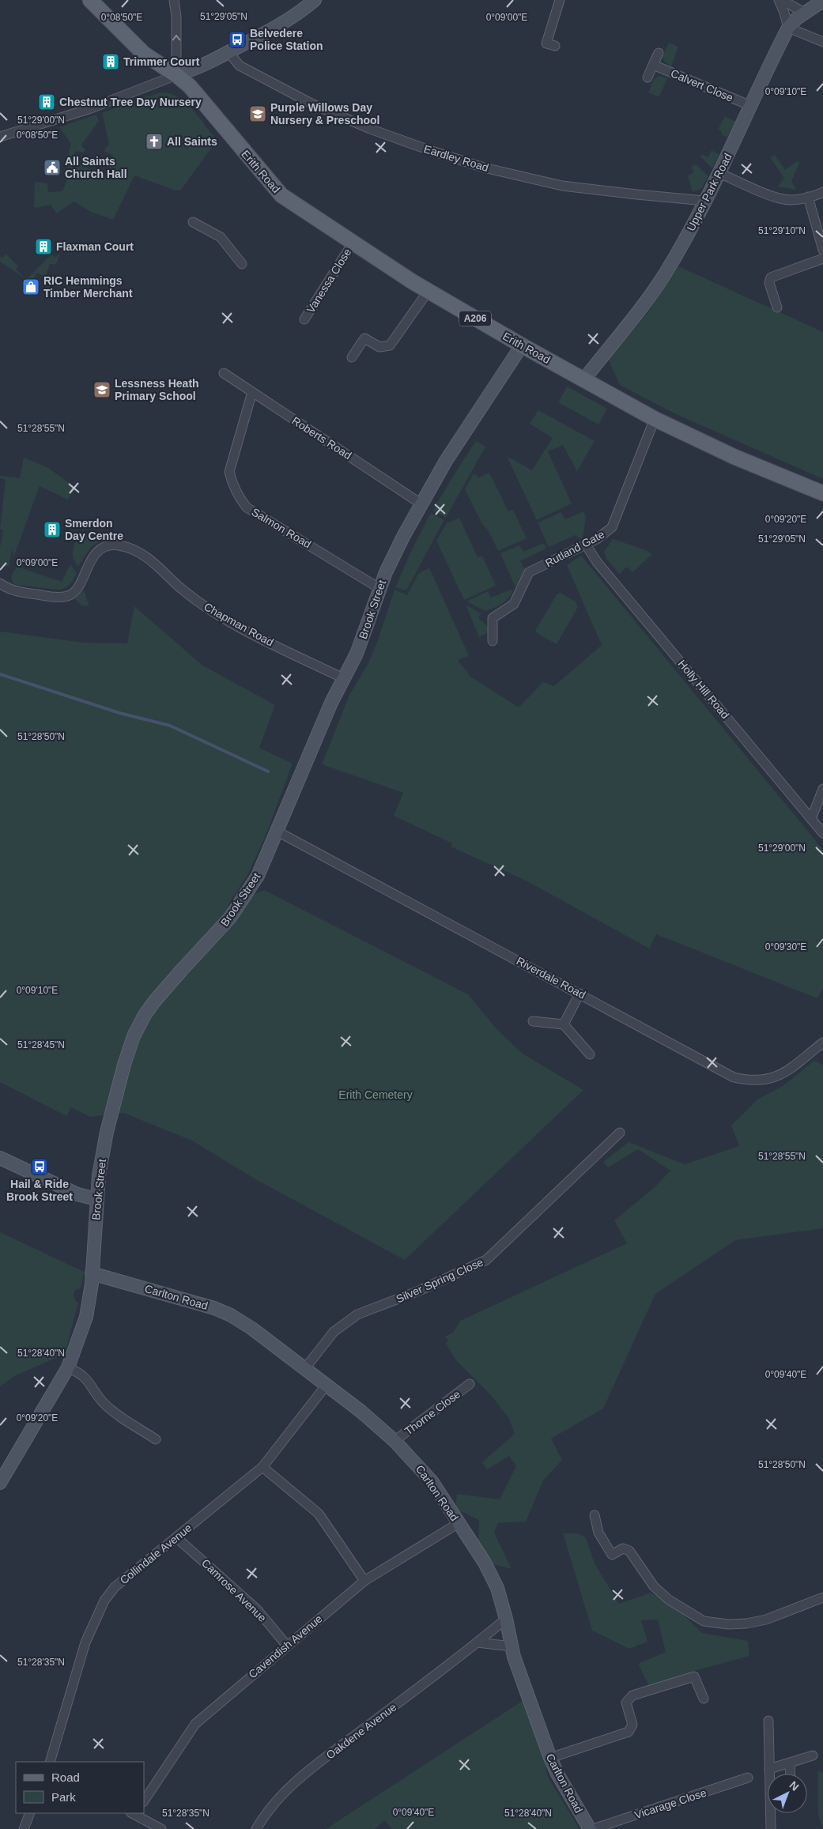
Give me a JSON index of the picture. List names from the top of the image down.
{
  "streets": {
    "main road": ["Erith Road", "A206"],
    "street": [
      "Calvert Close",
      "Eardley Road",
      "Upper Park Road",
      "Vanessa Close",
      "Roberts Road",
      "Salmon Road",
      "Rutland Gate",
      "Brook Street",
      "Chapman Road",
      "Holly Hill Road",
      "Riverdale Road",
      "Silver Spring Close",
      "Carlton Road",
      "Thorne Close",
      "Collindale Avenue",
      "Camrose Avenue",
      "Cavendish Avenue",
      "Oakdene Avenue",
      "Vicarage Close"
    ]
  },
  "crossings": [
    ["Calvert Close", "Upper Park Road"],
    ["Eardley Road", "Upper Park Road"],
    ["Erith Road", "Upper Park Road"],
    ["Erith Road", "Vanessa Close"],
    ["Erith Road", "A206"],
    ["Erith Road", "Rutland Gate"],
    ["Erith Road", "Brook Street"],
    ["Roberts Road", "Salmon Road"],
    ["Roberts Road", "Brook Street"],
    ["Salmon Road", "Brook Street"],
    ["Rutland Gate", "Holly Hill Road"],
    ["Brook Street", "Chapman Road"],
    ["Brook Street", "Riverdale Road"],
    ["Brook Street", "Carlton Road"],
    ["Silver Spring Close", "Carlton Road"],
    ["Carlton Road", "Thorne Close"],
    ["Carlton Road", "Collindale Avenue"],
    ["Carlton Road", "Cavendish Avenue"],
    ["Carlton Road", "Oakdene Avenue"],
    ["Collindale Avenue", "Camrose Avenue"],
    ["Camrose Avenue", "Cavendish Avenue"]
  ],
  "parks": ["Erith Cemetery"],
  "places": {
    "bus stop": ["Belvedere Police Station", "Hail & Ride Brook Street"],
    "building": [
      "Trimmer Court",
      "Chestnut Tree Day Nursery",
      "Flaxman Court",
      "Smerdon Day Centre"
    ],
    "school or university": ["Purple Willows Day Nursery & Preschool", "Lessness Heath Primary School"],
    "church": ["All Saints"],
    "public building": ["All Saints Church Hall"],
    "shop": ["RIC Hemmings Timber Merchant"]
  },
  "legend": ["Road", "Park"],
  "north": "top right",
  "coordinates": [
    "51°29'05\"N",
    "0°08'50\"E",
    "0°09'00\"E",
    "0°09'10\"E",
    "51°29'00\"N",
    "51°29'10\"N",
    "51°28'55\"N",
    "0°09'20\"E",
    "51°28'50\"N",
    "0°09'30\"E",
    "51°28'45\"N",
    "51°28'40\"N",
    "0°09'40\"E",
    "51°28'35\"N"
  ]
}
